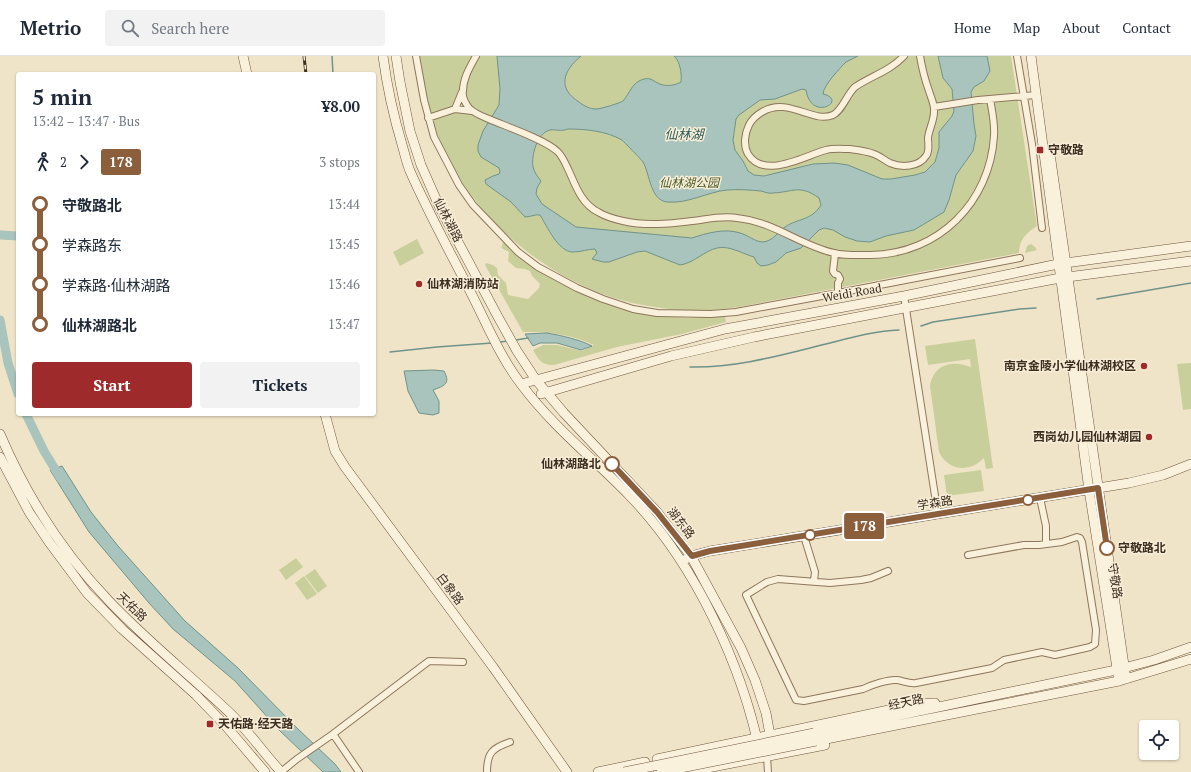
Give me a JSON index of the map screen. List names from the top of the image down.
{
  "streets": {
    "main road": [
      "仙林湖路",
      "Weidi Road",
      "学森路",
      "湖东路",
      "守敬路",
      "白象路",
      "天佑路",
      "经天路"
    ]
  },
  "crossings": [
    ["仙林湖路", "Weidi Road"],
    ["仙林湖路", "湖东路"],
    ["Weidi Road", "湖东路"],
    ["Weidi Road", "守敬路"],
    ["学森路", "湖东路"],
    ["学森路", "守敬路"],
    ["守敬路", "经天路"]
  ],
  "water": ["仙林湖"],
  "parks": ["仙林湖公园"],
  "places": {
    "transit": ["守敬路", "天佑路·经天路"],
    "other": [
      "仙林湖消防站",
      "南京金陵小学仙林湖校区",
      "西岗幼儿园仙林湖园",
      "仙林湖路北",
      "守敬路北"
    ]
  },
  "lines": ["bus line 178"],
  "page": {
    "header": "Metrio",
    "search": "Search here",
    "nav": [
      "Home",
      "Map",
      "About",
      "Contact"
    ],
    "on_map": "178",
    "heading": ["5 min", "13:42 – 13:47 · Bus", "¥8.00"],
    "legs": ["2", "178", "3 stops"],
    "list": [
      {
        "name": "守敬路北",
        "value": "13:44"
      },
      {
        "name": "学森路东",
        "value": "13:45"
      },
      {
        "name": "学森路·仙林湖路",
        "value": "13:46"
      },
      {
        "name": "仙林湖路北",
        "value": "13:47"
      }
    ],
    "buttons": ["Start", "Tickets"]
  }
}
